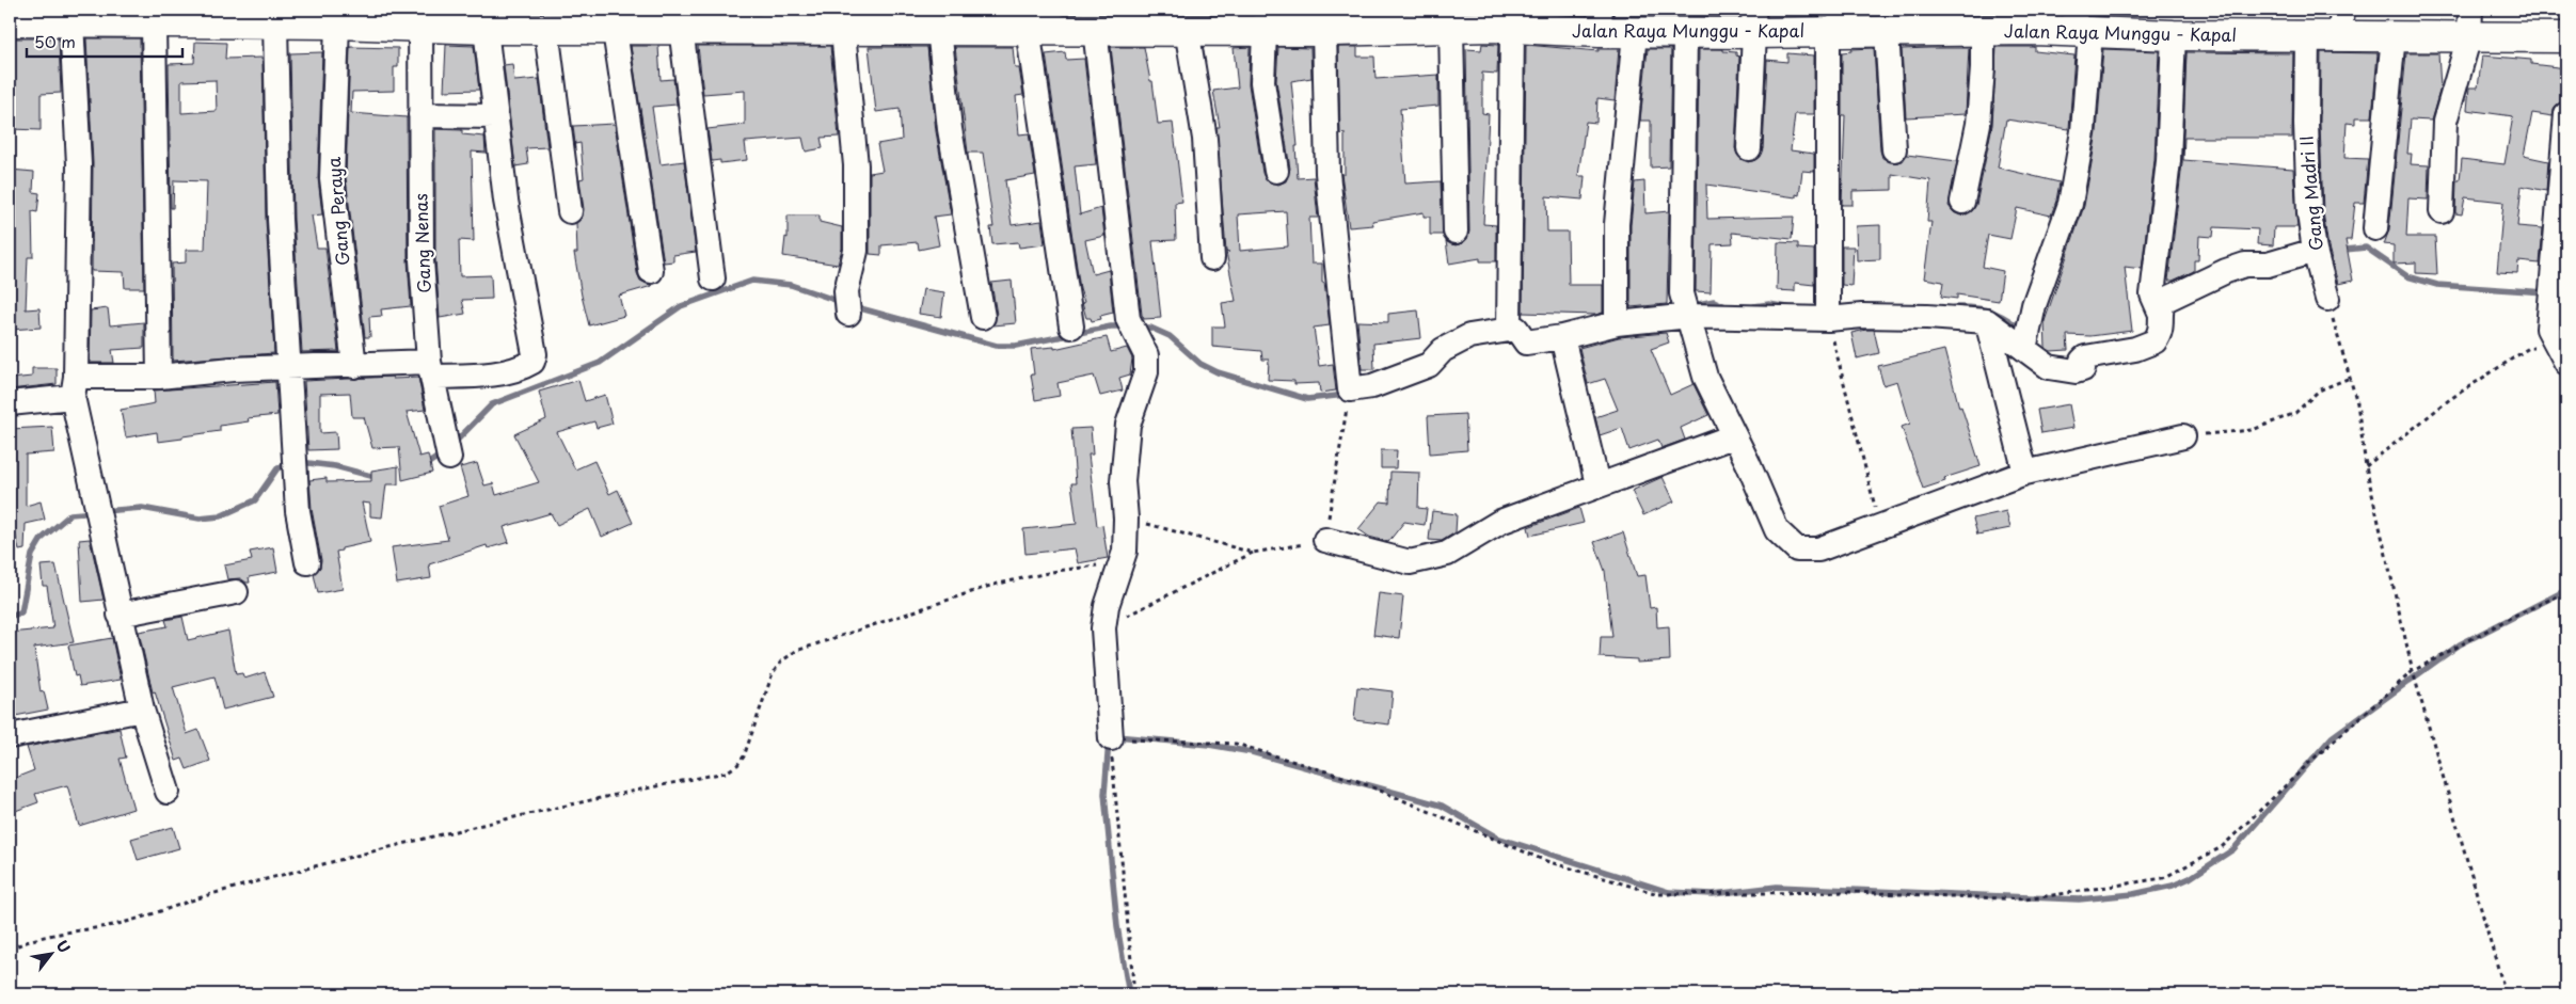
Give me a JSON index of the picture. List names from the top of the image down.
{
  "streets": {
    "street": [
      "Jalan Raya Munggu - Kapal",
      "Gang Madri II",
      "Gang Peraya",
      "Gang Nenas"
    ]
  },
  "crossings": [
    ["Jalan Raya Munggu - Kapal", "Gang Madri II"],
    ["Jalan Raya Munggu - Kapal", "Gang Peraya"],
    ["Jalan Raya Munggu - Kapal", "Gang Nenas"]
  ],
  "scale_bar": "50 m",
  "north": "top right"
}
